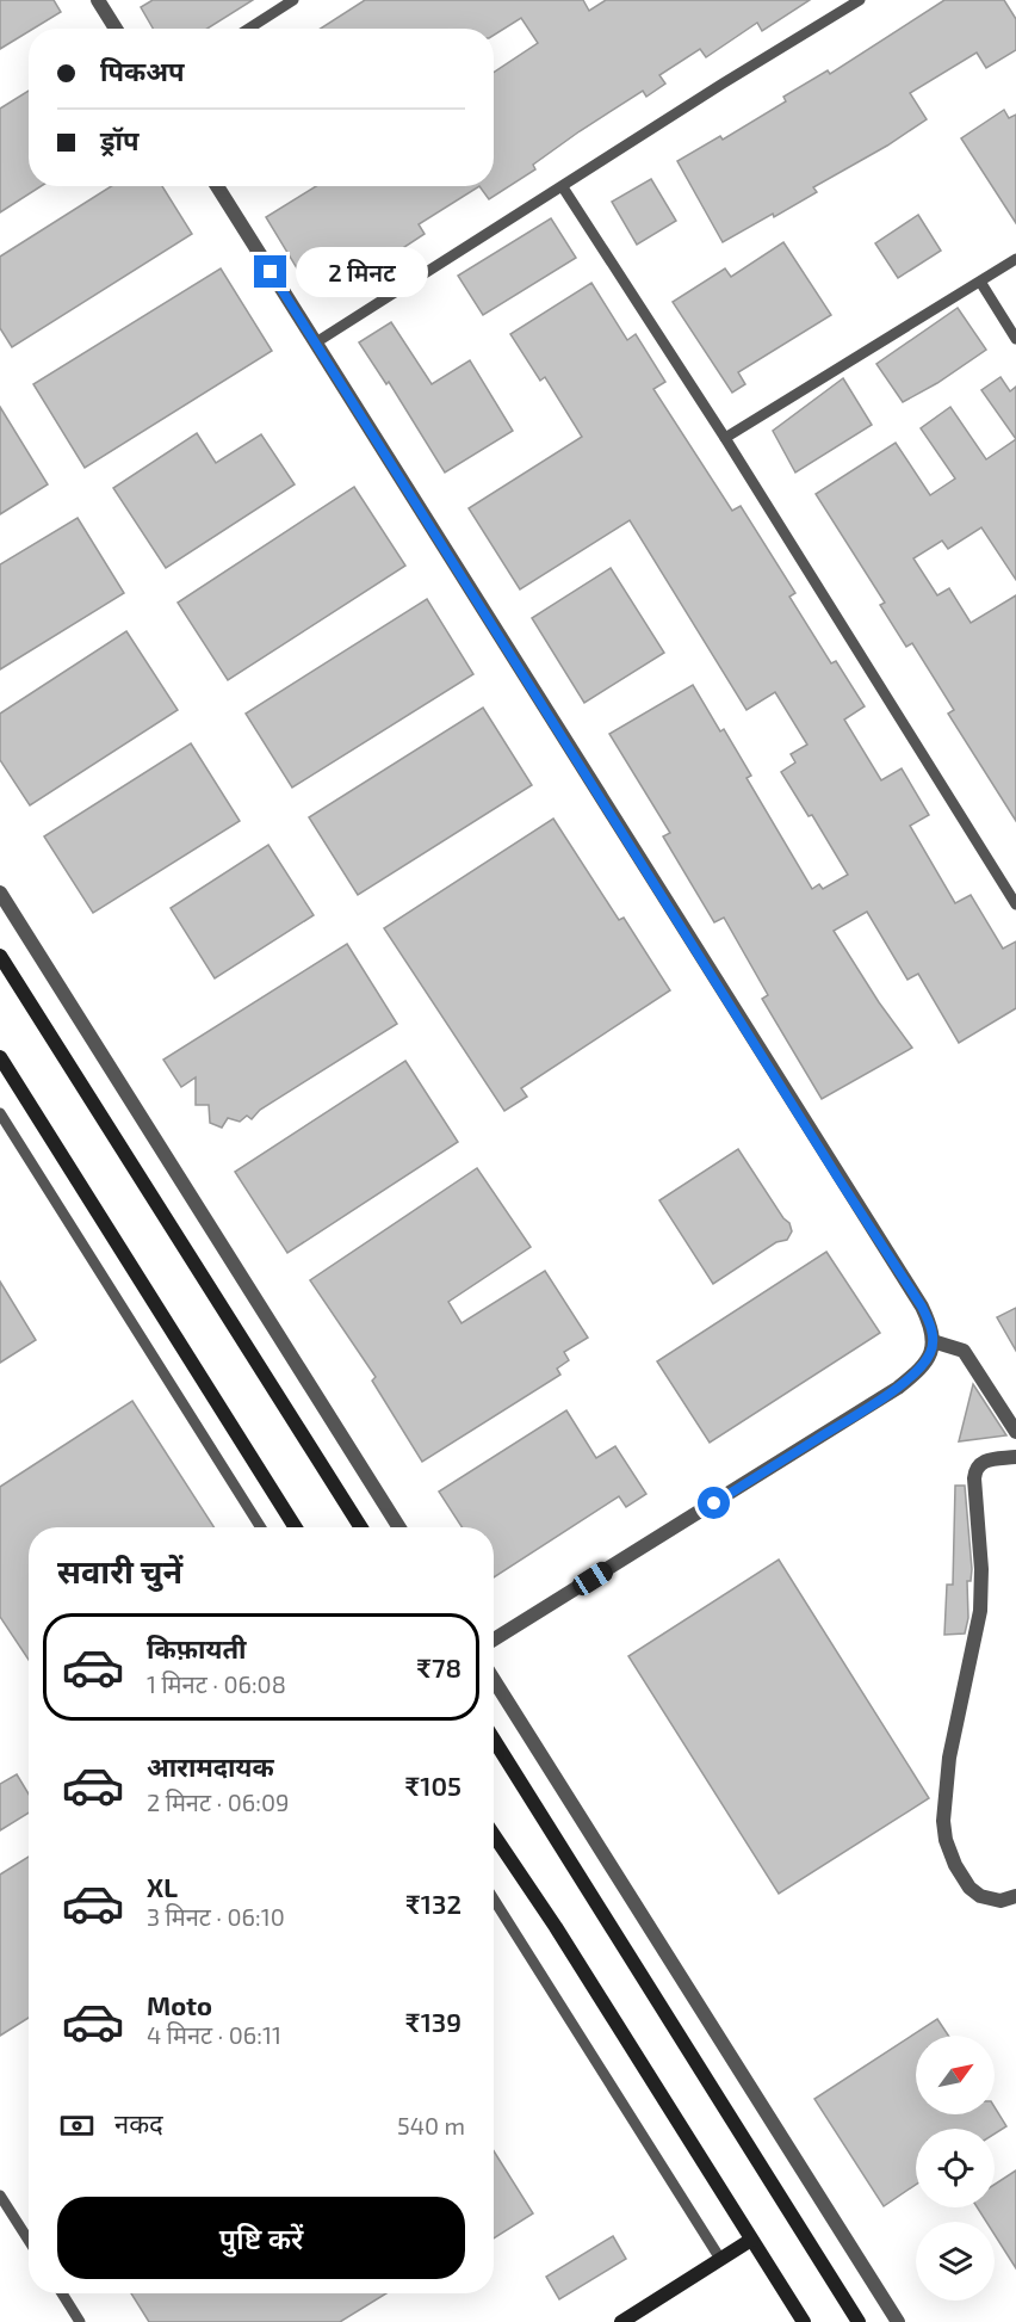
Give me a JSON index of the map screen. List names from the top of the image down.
{
  "north": "top right",
  "page": {
    "banner": ["पिकअप", "ड्रॉप"],
    "bubble": "2 मिनट",
    "heading": "सवारी चुनें",
    "list": [
      {
        "name": "किफ़ायती",
        "note": "1 मिनट · 06:08",
        "value": "₹78"
      },
      {
        "name": "आरामदायक",
        "note": "2 मिनट · 06:09",
        "value": "₹105"
      },
      {
        "name": "XL",
        "note": "3 मिनट · 06:10",
        "value": "₹132"
      },
      {
        "name": "Moto",
        "note": "4 मिनट · 06:11",
        "value": "₹139"
      }
    ],
    "pay": ["नकद", "540 m"],
    "buttons": "पुष्टि करें"
  }
}
